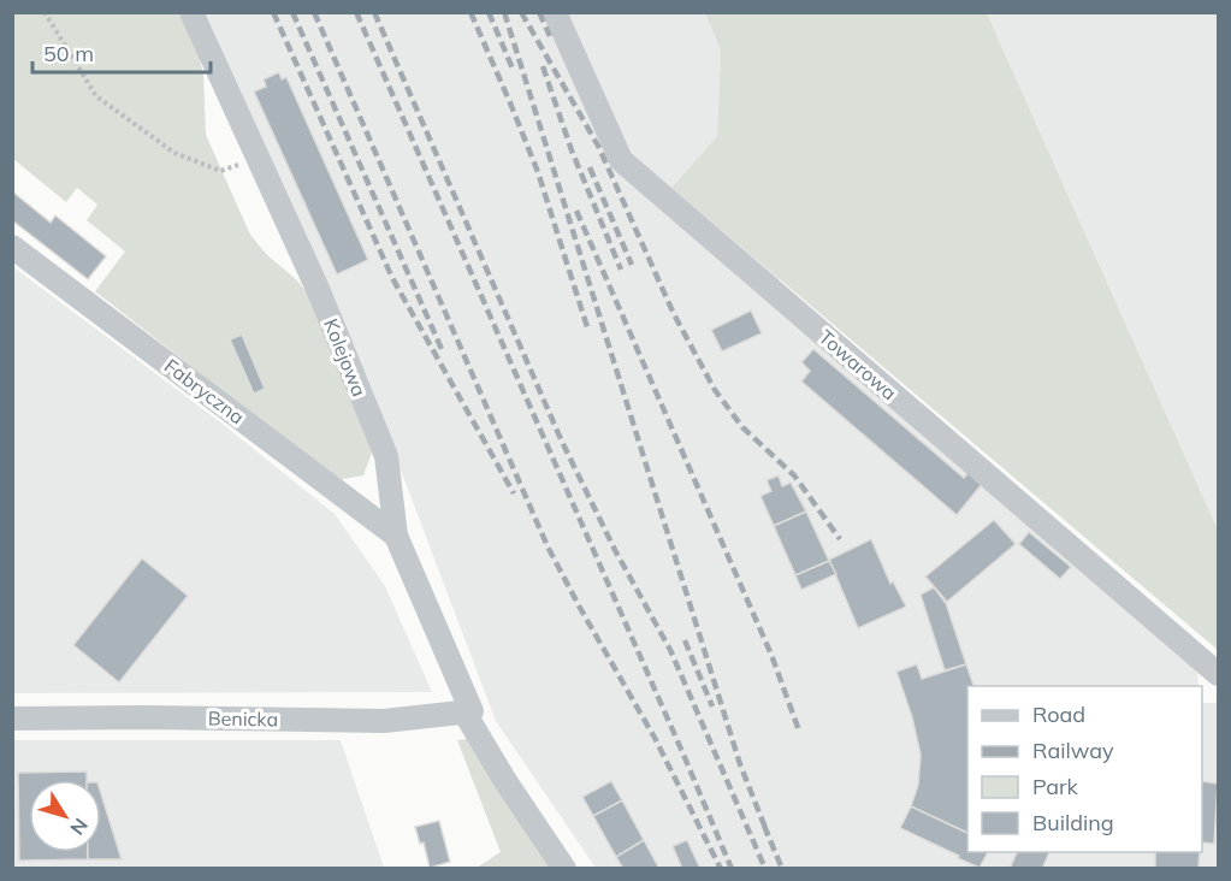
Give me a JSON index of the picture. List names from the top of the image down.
{
  "streets": {
    "street": [
      "Kolejowa",
      "Towarowa",
      "Fabryczna",
      "Benicka"
    ]
  },
  "crossings": [
    ["Kolejowa", "Fabryczna"],
    ["Kolejowa", "Benicka"]
  ],
  "legend": [
    "Road",
    "Railway",
    "Park",
    "Building"
  ],
  "scale_bar": "50 m",
  "north": "bottom right"
}
